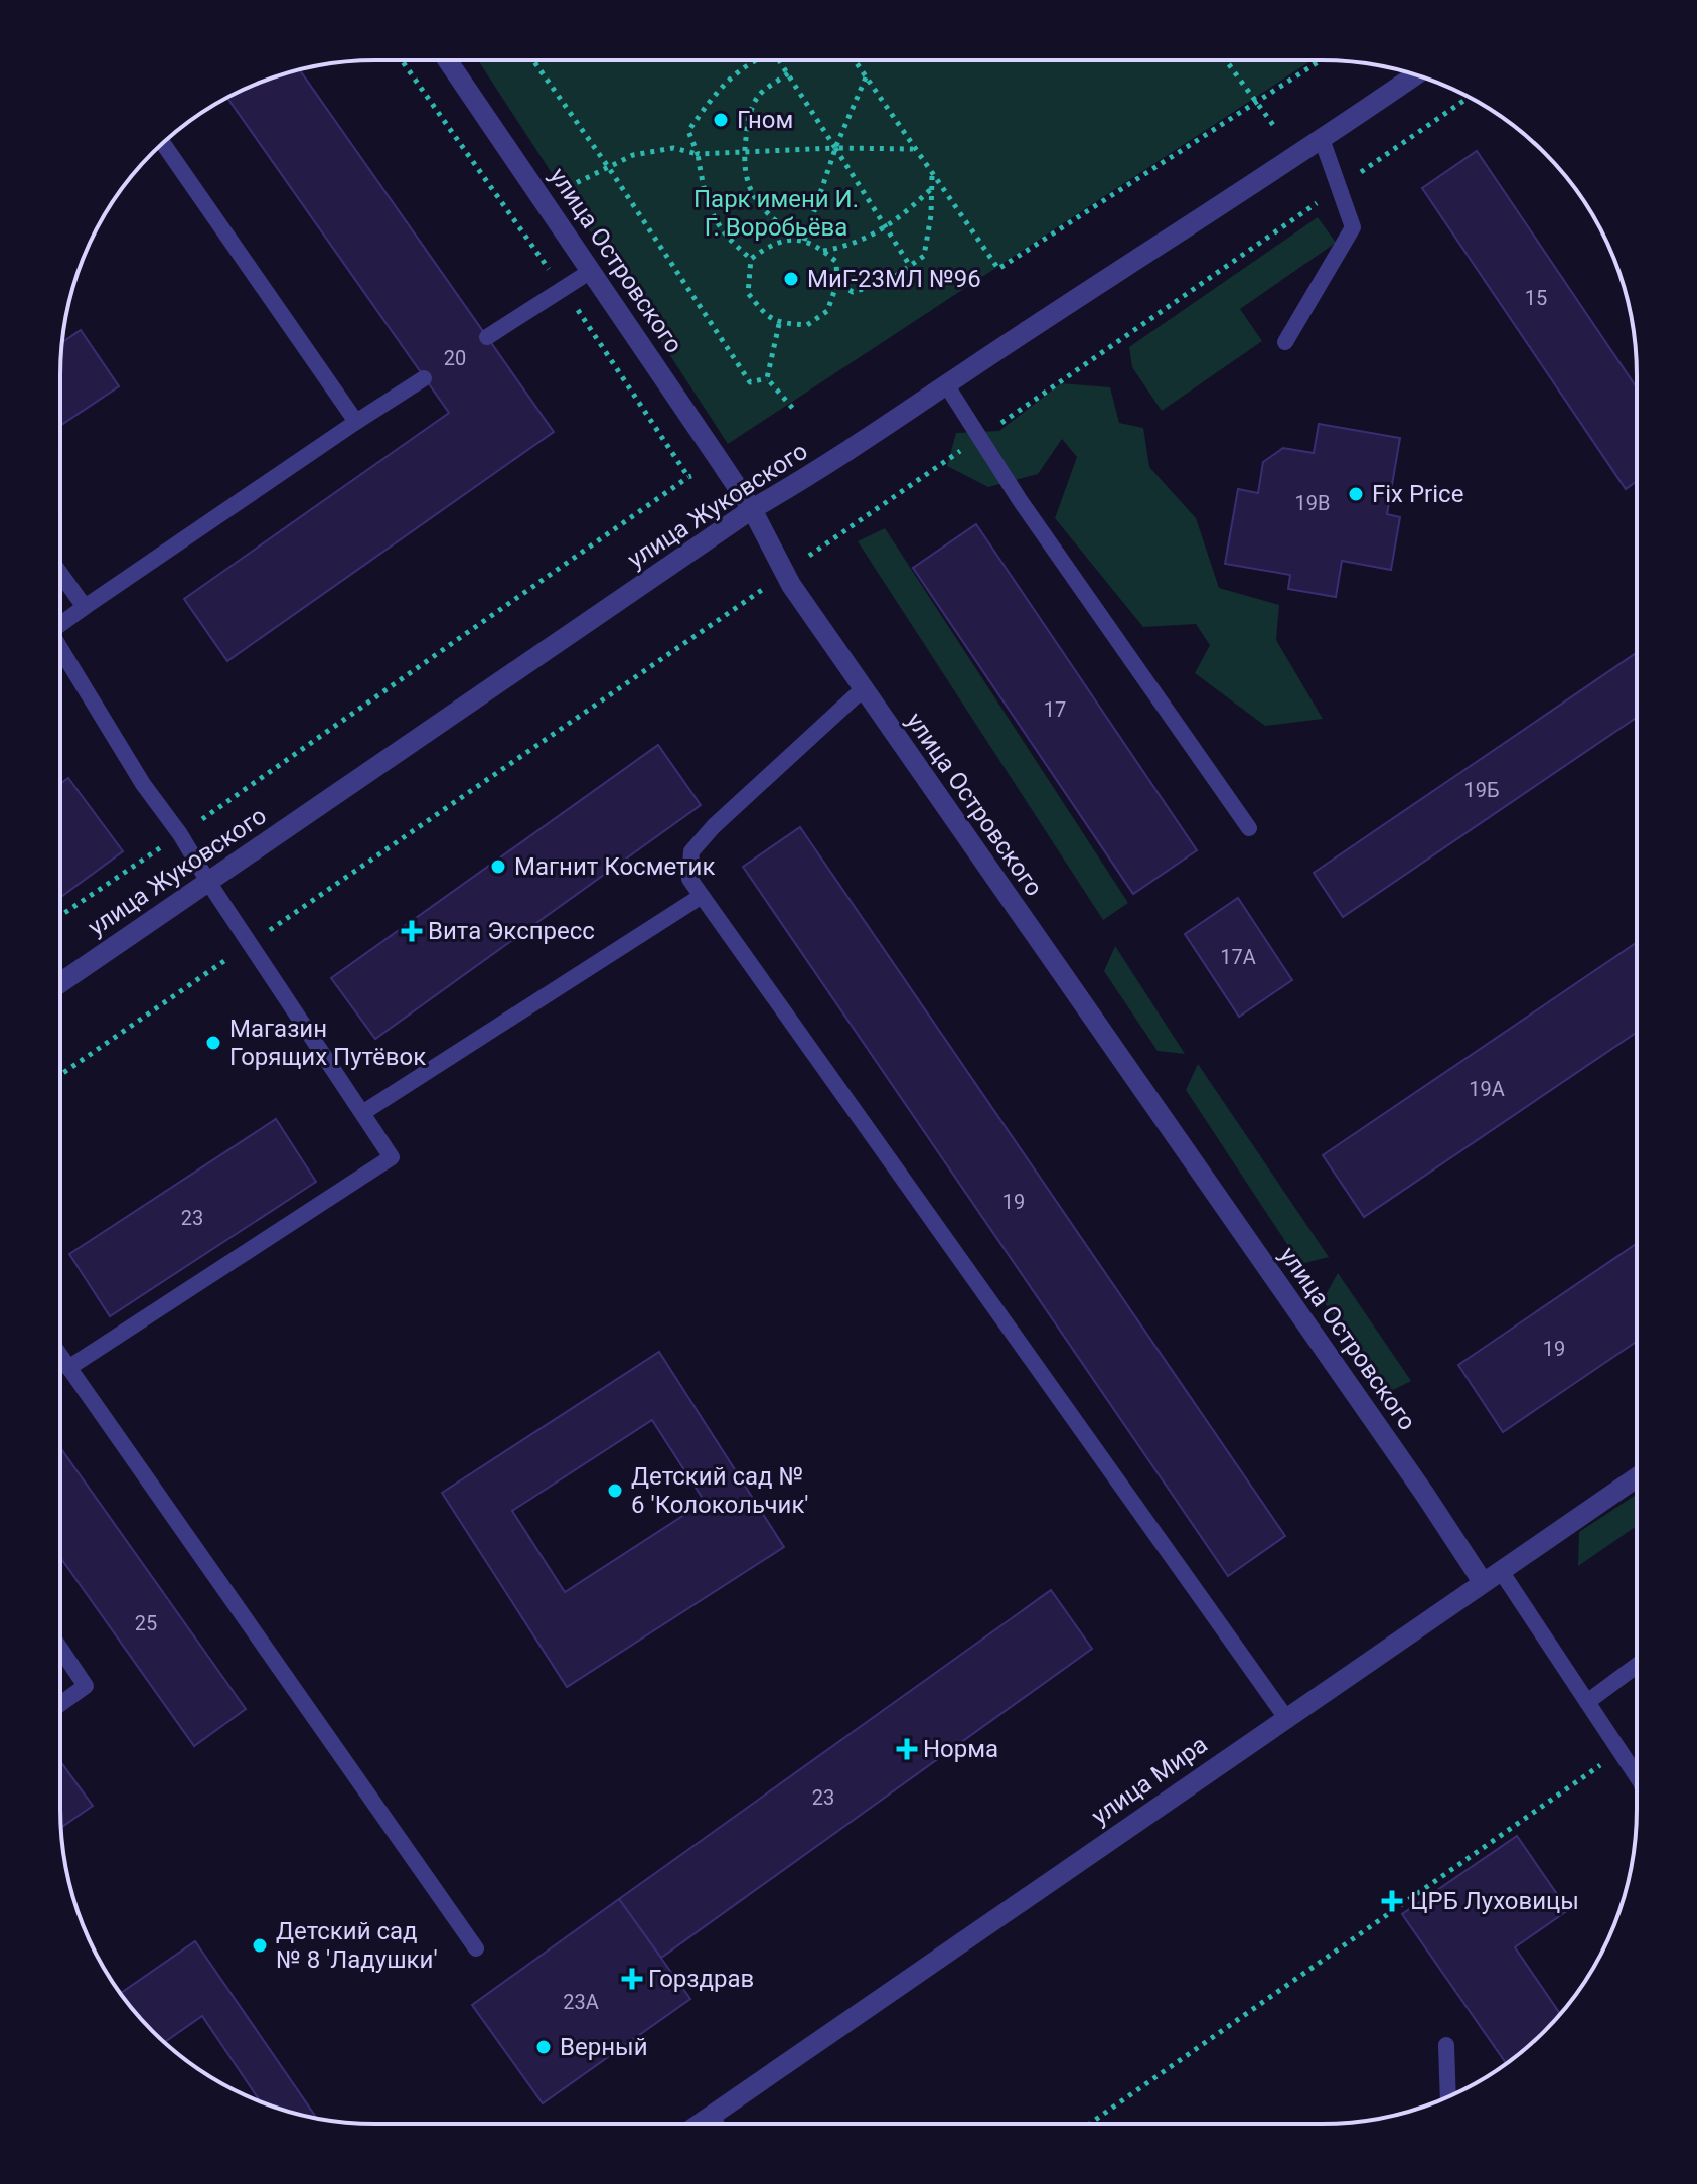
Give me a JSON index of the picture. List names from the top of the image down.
{
  "streets": {
    "street": ["улица Островского", "улица Жуковского", "улица Мира"]
  },
  "crossings": [
    ["улица Островского", "улица Жуковского"],
    ["улица Островского", "улица Мира"]
  ],
  "parks": ["Парк имени И. Г. Воробьёва"],
  "places": {
    "other": [
      "Гном",
      "МиГ-23МЛ №96",
      "Fix Price",
      "Магнит Косметик",
      "Магазин Горящих Путёвок",
      "Детский сад № 6 'Колокольчик'",
      "Детский сад № 8 'Ладушки'",
      "Верный"
    ],
    "health": [
      "Вита Экспресс",
      "Норма",
      "ЦРБ Луховицы",
      "Горздрав"
    ]
  },
  "house_numbers": [
    "15",
    "20",
    "19В",
    "17",
    "19Б",
    "17А",
    "19А",
    "19",
    "23",
    "19",
    "25",
    "23",
    "23А"
  ]
}
